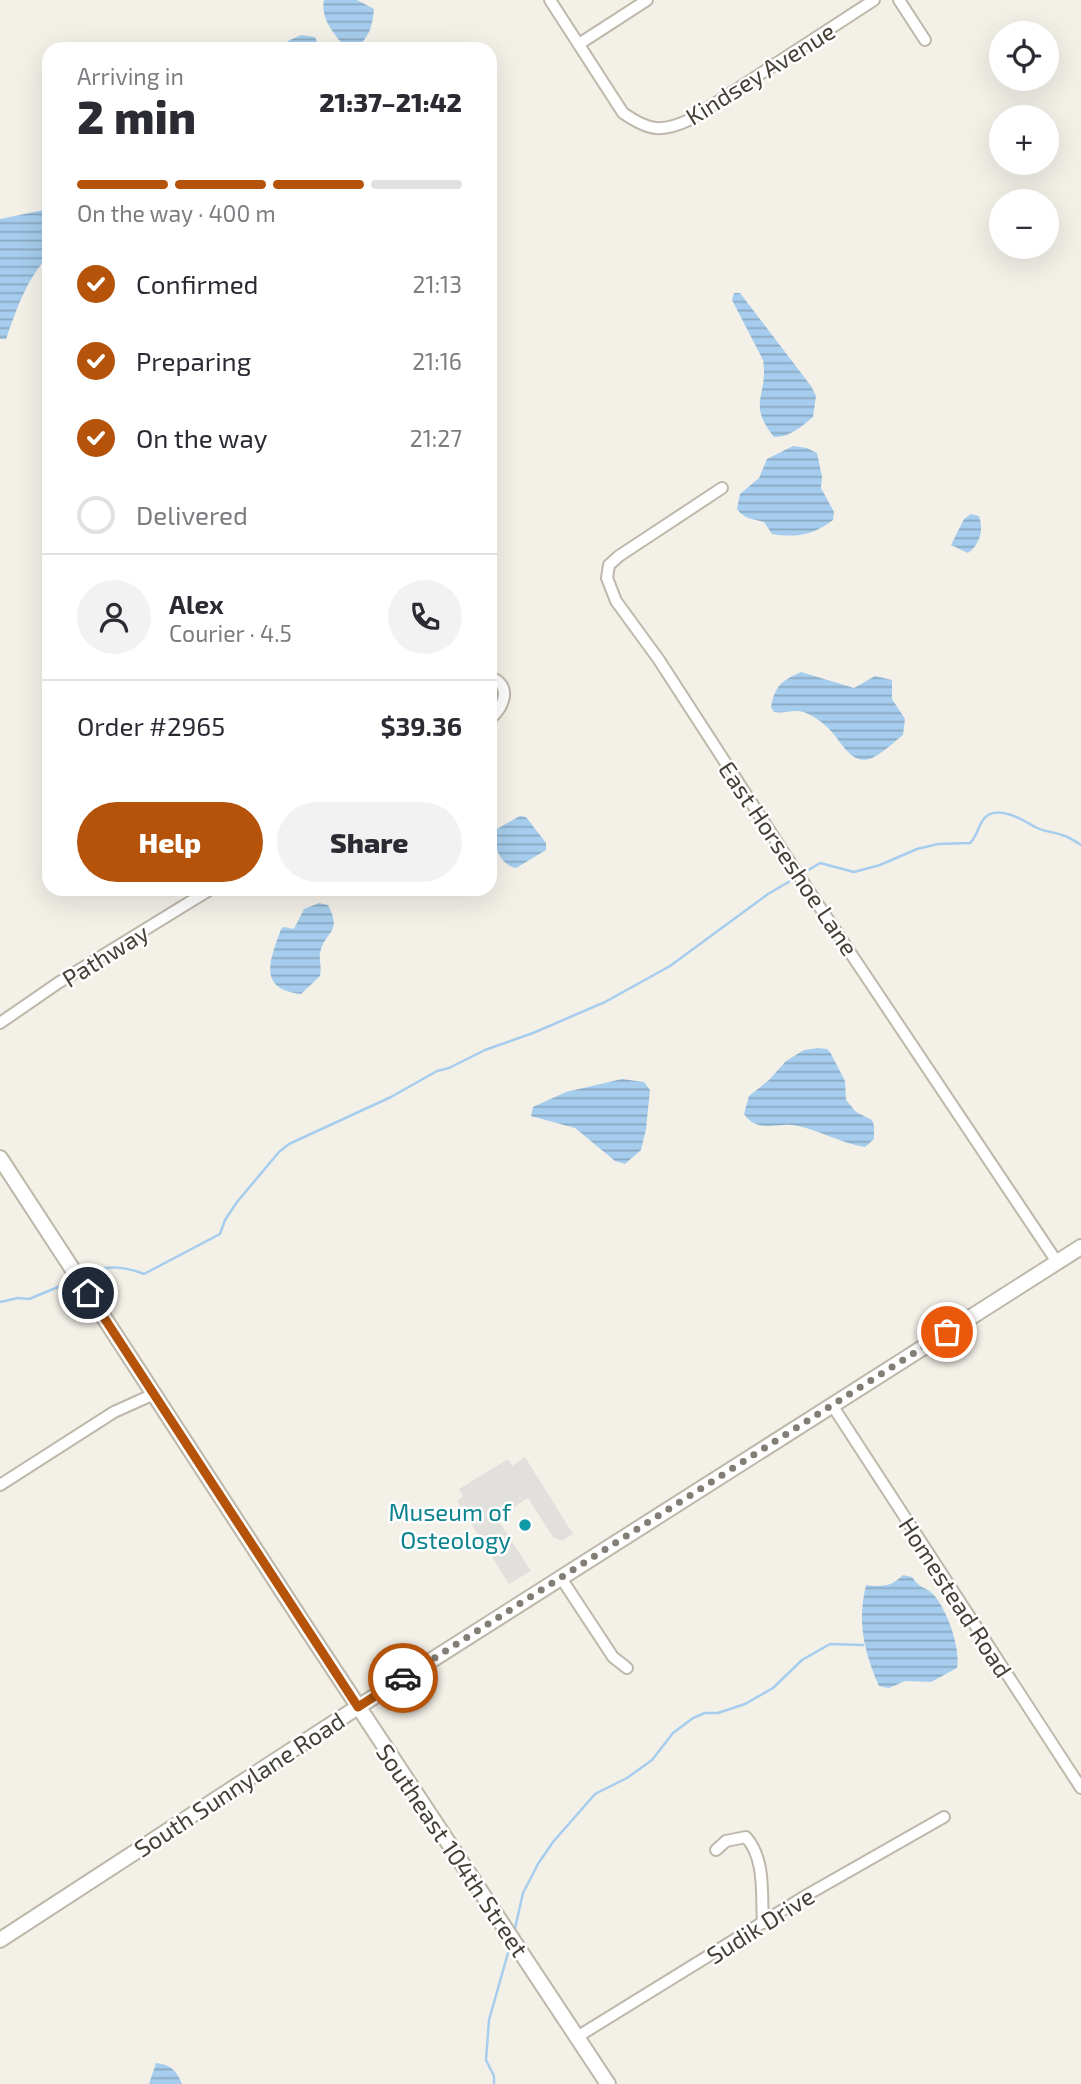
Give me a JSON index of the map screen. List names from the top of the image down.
{
  "streets": {
    "street": [
      "Kindsey Avenue",
      "East Horseshoe Lane",
      "Pathway",
      "Homestead Road",
      "South Sunnylane Road",
      "Southeast 104th Street",
      "Sudik Drive"
    ]
  },
  "crossings": [
    ["East Horseshoe Lane", "South Sunnylane Road"],
    ["Homestead Road", "South Sunnylane Road"],
    ["South Sunnylane Road", "Southeast 104th Street"],
    ["Southeast 104th Street", "Sudik Drive"]
  ],
  "places": ["Museum of Osteology"],
  "page": {
    "map_buttons": ["+", "−"],
    "heading": ["2 min", "Arriving in", "21:37–21:42"],
    "panel": [
      "Alex",
      "Courier · 4.5",
      "Order #2965",
      "$39.36"
    ],
    "bar": "On the way · 400 m",
    "list": [
      ["Confirmed", "21:13"],
      ["Preparing", "21:16"],
      ["On the way", "21:27"],
      "Delivered"
    ],
    "buttons": ["Help", "Share"]
  }
}
